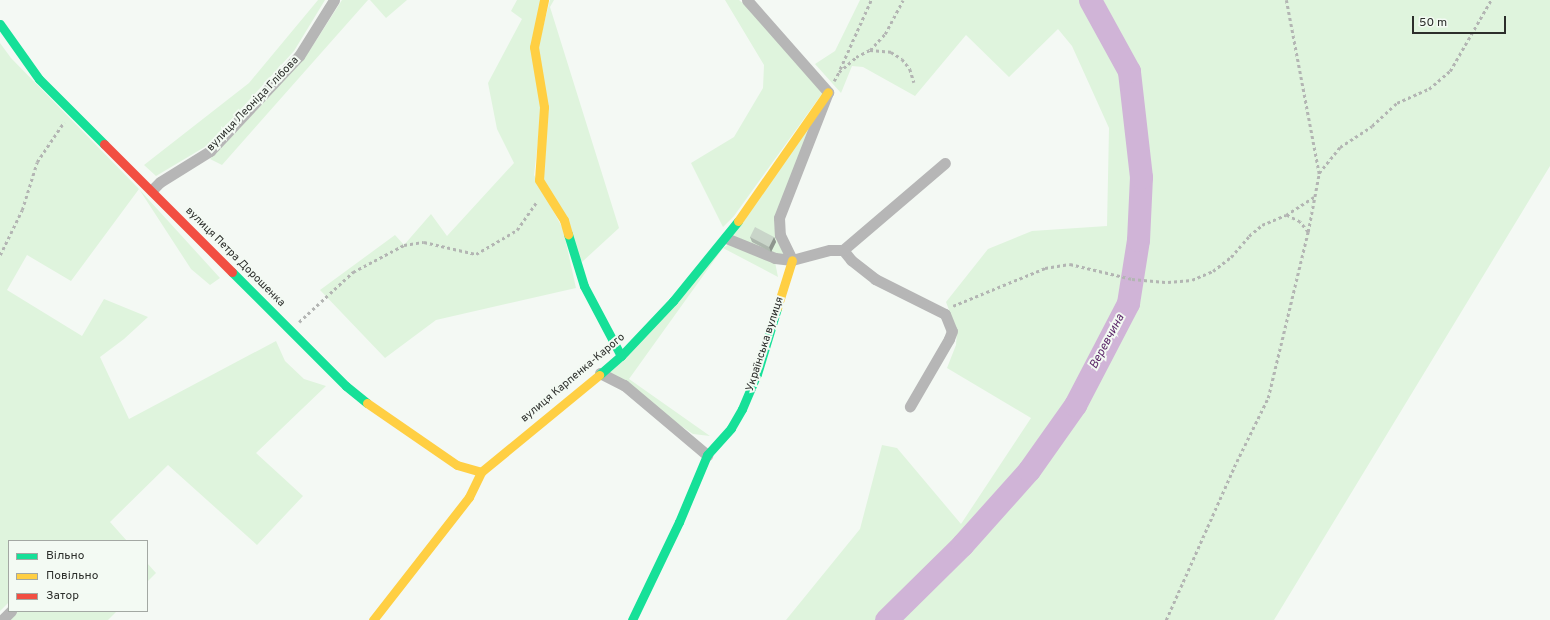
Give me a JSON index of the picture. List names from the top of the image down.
{
  "streets": {
    "street": [
      "вулиця Леоніда Глібова",
      "вулиця Петра Дорошенка",
      "Українська вулиця",
      "вулиця Карпенка-Карого"
    ]
  },
  "crossings": [
    ["вулиця Леоніда Глібова", "вулиця Петра Дорошенка"],
    ["вулиця Петра Дорошенка", "вулиця Карпенка-Карого"]
  ],
  "water": ["Веревчина"],
  "legend": ["Вільно", "Повільно", "Затор"],
  "scale_bar": "50 m"
}
